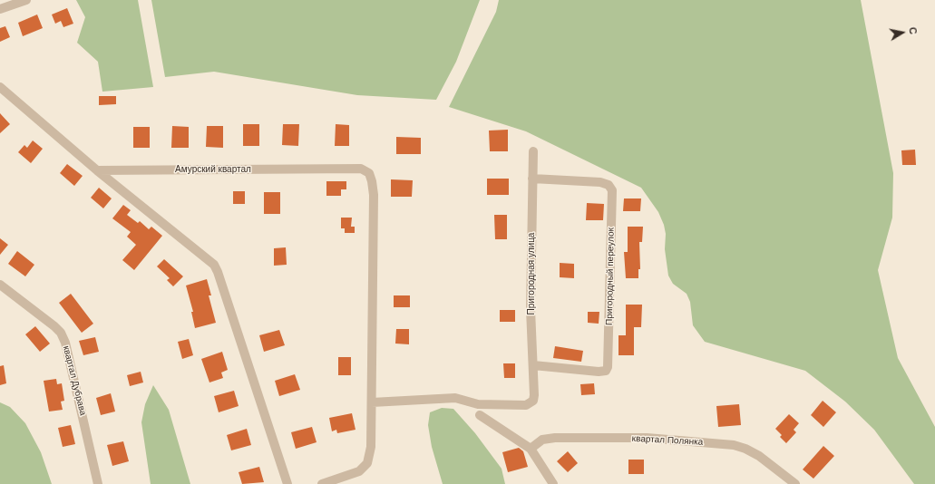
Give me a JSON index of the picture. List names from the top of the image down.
{
  "streets": {
    "street": [
      "Амурский квартал",
      "Пригородная улица",
      "Пригородный переулок",
      "квартал Дубрава",
      "квартал Полянка"
    ]
  },
  "crossings": [
    ["Амурский квартал", "Пригородная улица"],
    ["Пригородная улица", "Пригородный переулок"]
  ],
  "north": "right"
}
